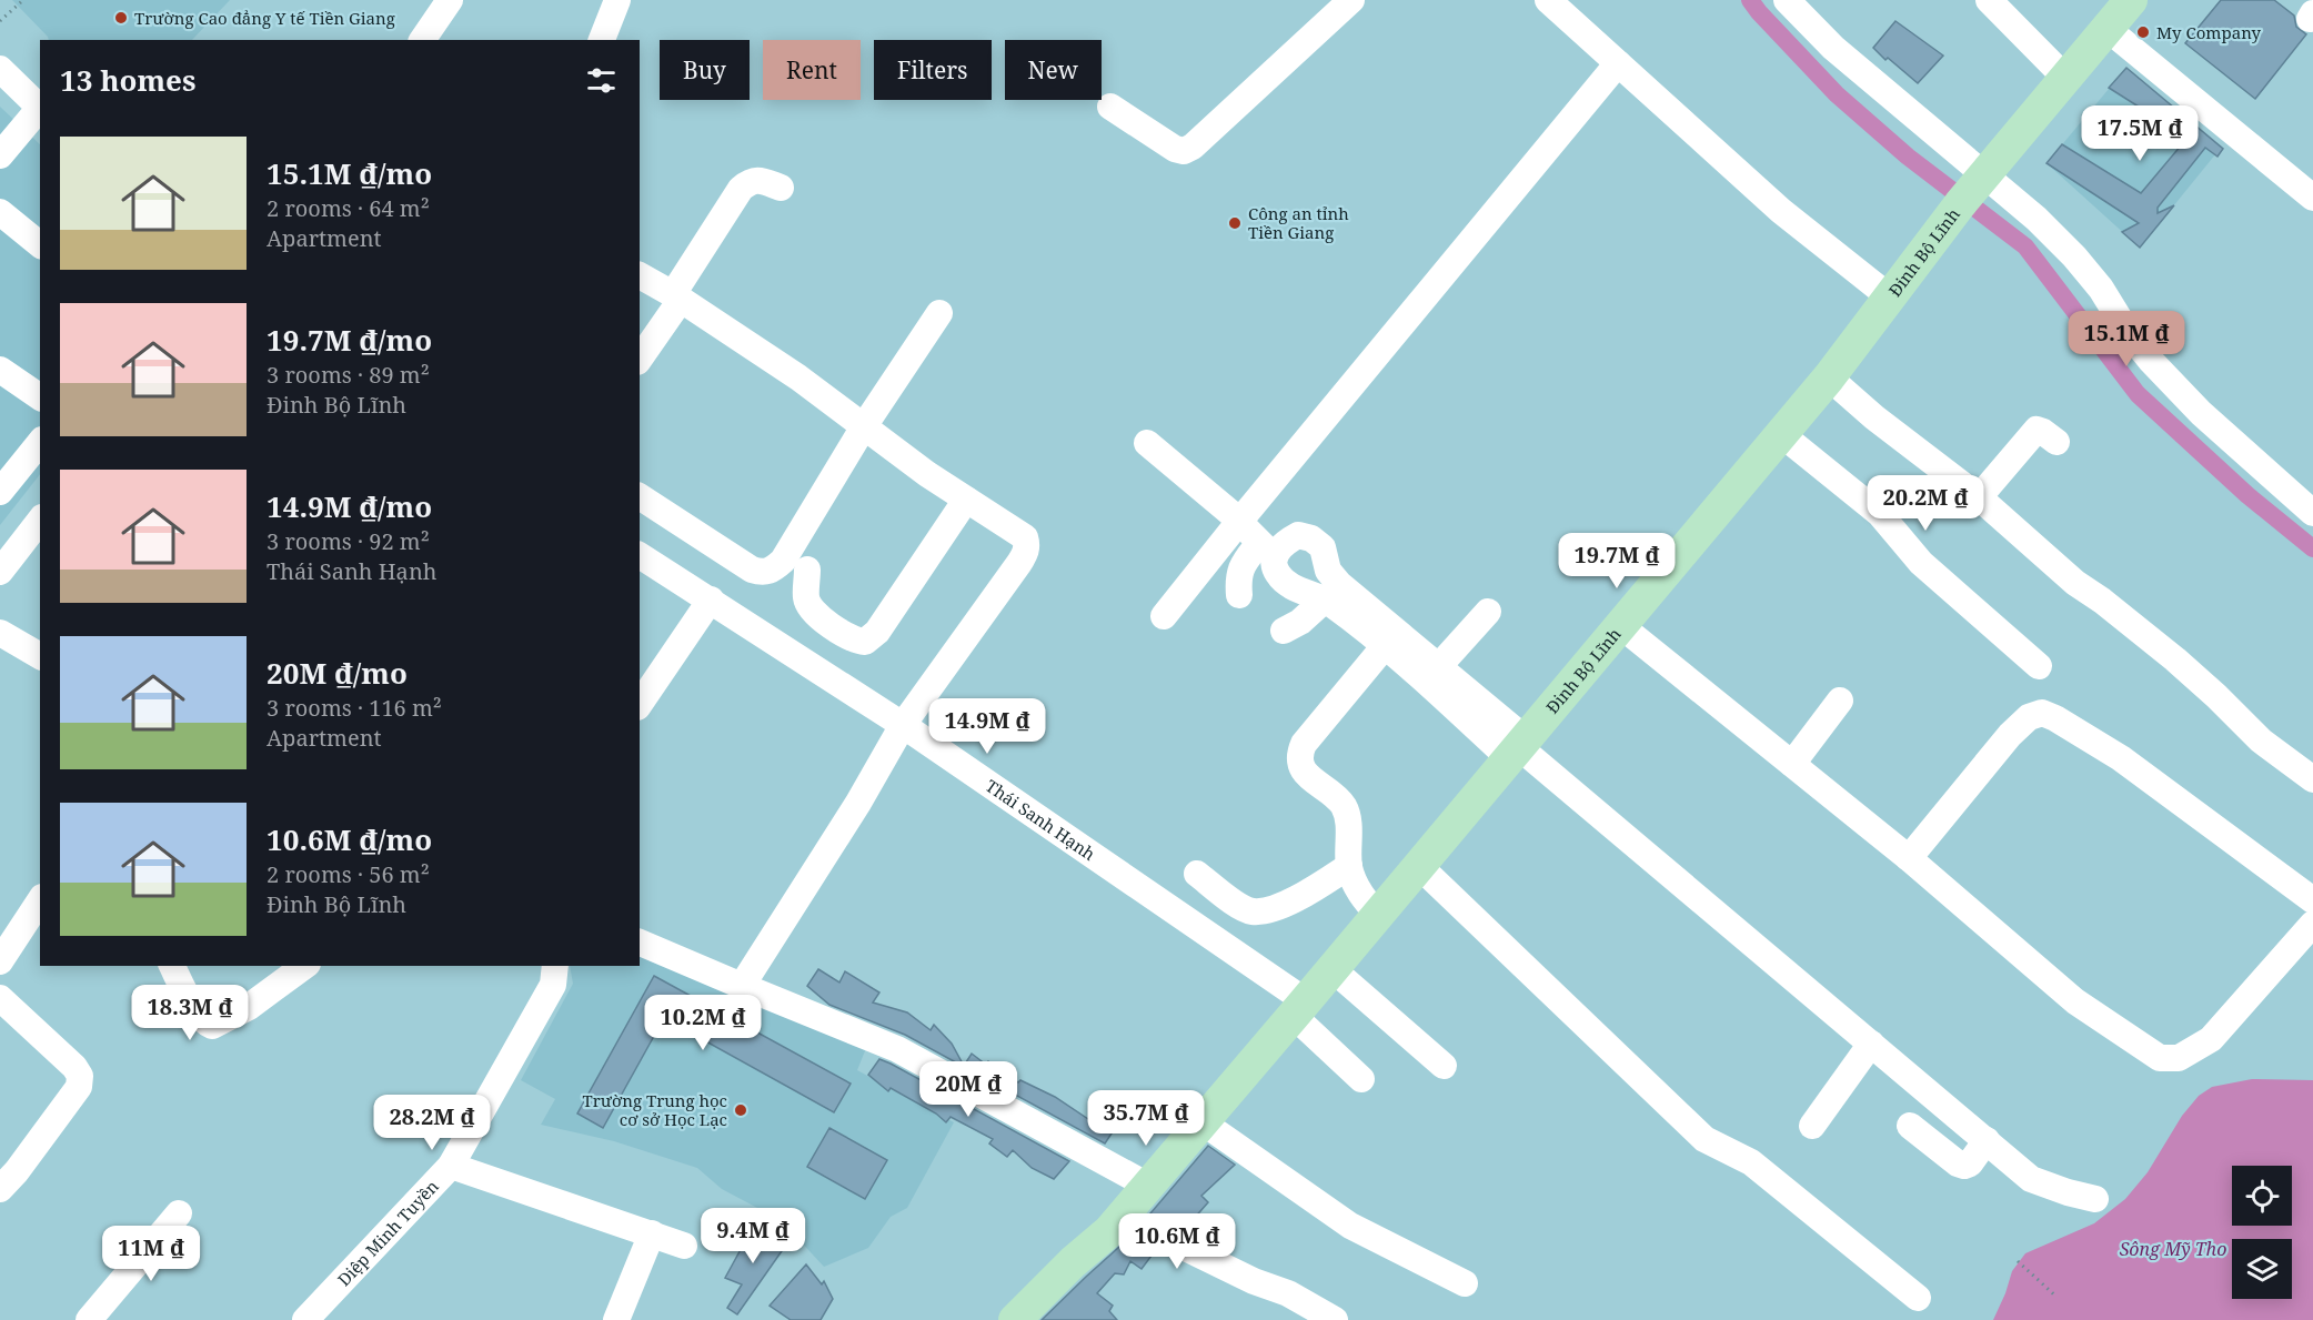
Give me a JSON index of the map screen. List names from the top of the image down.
{
  "streets": {
    "main road": ["Đinh Bộ Lĩnh"],
    "street": ["Thái Sanh Hạnh", "Diệp Minh Tuyền"]
  },
  "crossings": [
    ["Đinh Bộ Lĩnh", "Thái Sanh Hạnh"]
  ],
  "water": ["Sông Mỹ Tho"],
  "places": [
    "Trường Cao đẳng Y tế Tiền Giang",
    "My Company",
    "Công an tỉnh Tiền Giang",
    "Trường Trung học cơ sở Học Lạc"
  ],
  "page": {
    "chip": [
      "Buy",
      "Rent",
      "Filters",
      "New"
    ],
    "heading": "13 homes",
    "price": [
      "17.5M ₫",
      "15.1M ₫",
      "20.2M ₫",
      "19.7M ₫",
      "14.9M ₫",
      "18.3M ₫",
      "10.2M ₫",
      "20M ₫",
      "35.7M ₫",
      "28.2M ₫",
      "9.4M ₫",
      "10.6M ₫",
      "11M ₫"
    ],
    "list": [
      {
        "name": "15.1M ₫/mo",
        "note": "2 rooms · 64 m² · Apartment"
      },
      {
        "name": "19.7M ₫/mo",
        "note": "3 rooms · 89 m² · Đinh Bộ Lĩnh"
      },
      {
        "name": "14.9M ₫/mo",
        "note": "3 rooms · 92 m² · Thái Sanh Hạnh"
      },
      {
        "name": "20M ₫/mo",
        "note": "3 rooms · 116 m² · Apartment"
      },
      {
        "name": "10.6M ₫/mo",
        "note": "2 rooms · 56 m² · Đinh Bộ Lĩnh"
      }
    ]
  }
}
